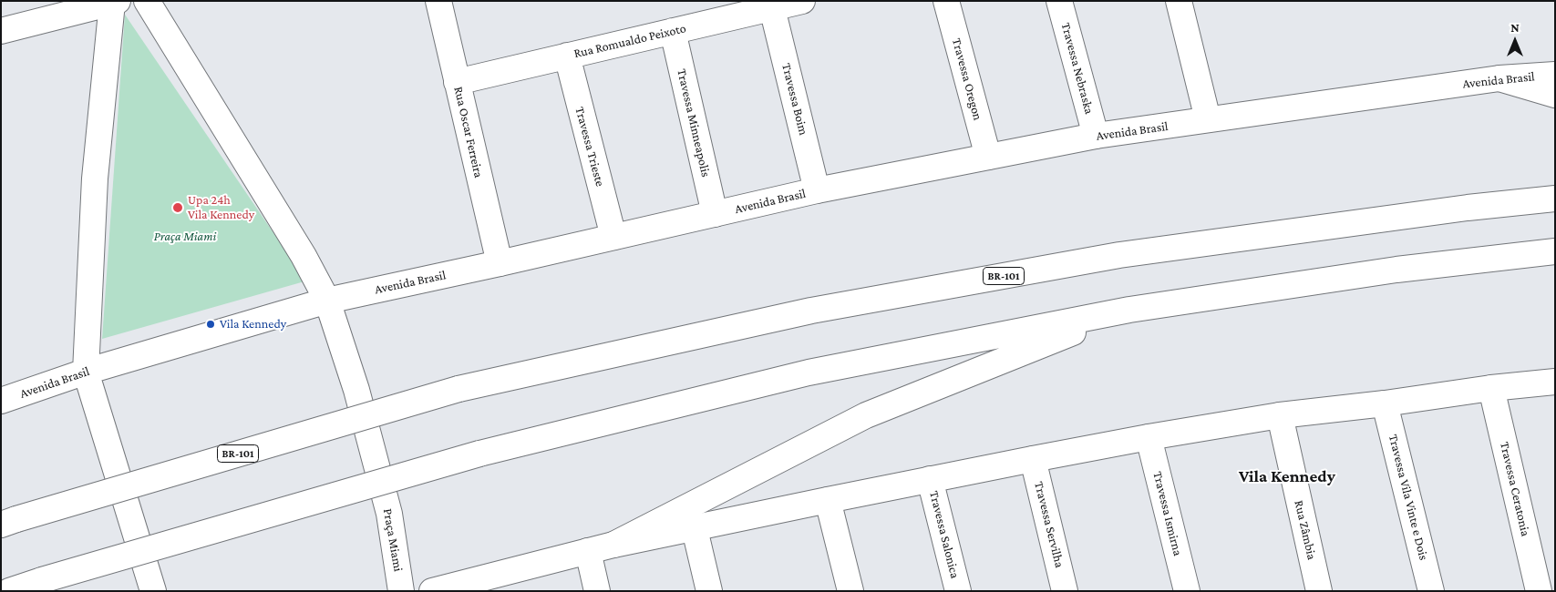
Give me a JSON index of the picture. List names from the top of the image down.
{
  "streets": {
    "main road": [
      "Rua Romualdo Peixoto",
      "Travessa Nebraska",
      "Travessa Oregon",
      "Avenida Brasil",
      "Travessa Boim",
      "Travessa Minneapolis",
      "Rua Oscar Ferreira",
      "Travessa Trieste",
      "BR-101",
      "Travessa Ceratonia",
      "Travessa Vila Vinte e Dois",
      "Travessa Ismirna",
      "Travessa Servilha",
      "Rua Zâmbia",
      "Travessa Salonica",
      "Praça Miami"
    ]
  },
  "crossings": [
    ["Rua Romualdo Peixoto", "Travessa Boim"],
    ["Rua Romualdo Peixoto", "Travessa Minneapolis"],
    ["Rua Romualdo Peixoto", "Rua Oscar Ferreira"],
    ["Rua Romualdo Peixoto", "Travessa Trieste"],
    ["Travessa Nebraska", "Avenida Brasil"],
    ["Travessa Oregon", "Avenida Brasil"],
    ["Avenida Brasil", "Travessa Boim"],
    ["Avenida Brasil", "Travessa Minneapolis"],
    ["Avenida Brasil", "Rua Oscar Ferreira"],
    ["Avenida Brasil", "Travessa Trieste"],
    ["Avenida Brasil", "Praça Miami"]
  ],
  "districts": ["Vila Kennedy"],
  "parks": ["Praça Miami"],
  "places": ["Upa 24h Vila Kennedy", "Vila Kennedy"],
  "north": "top"
}
